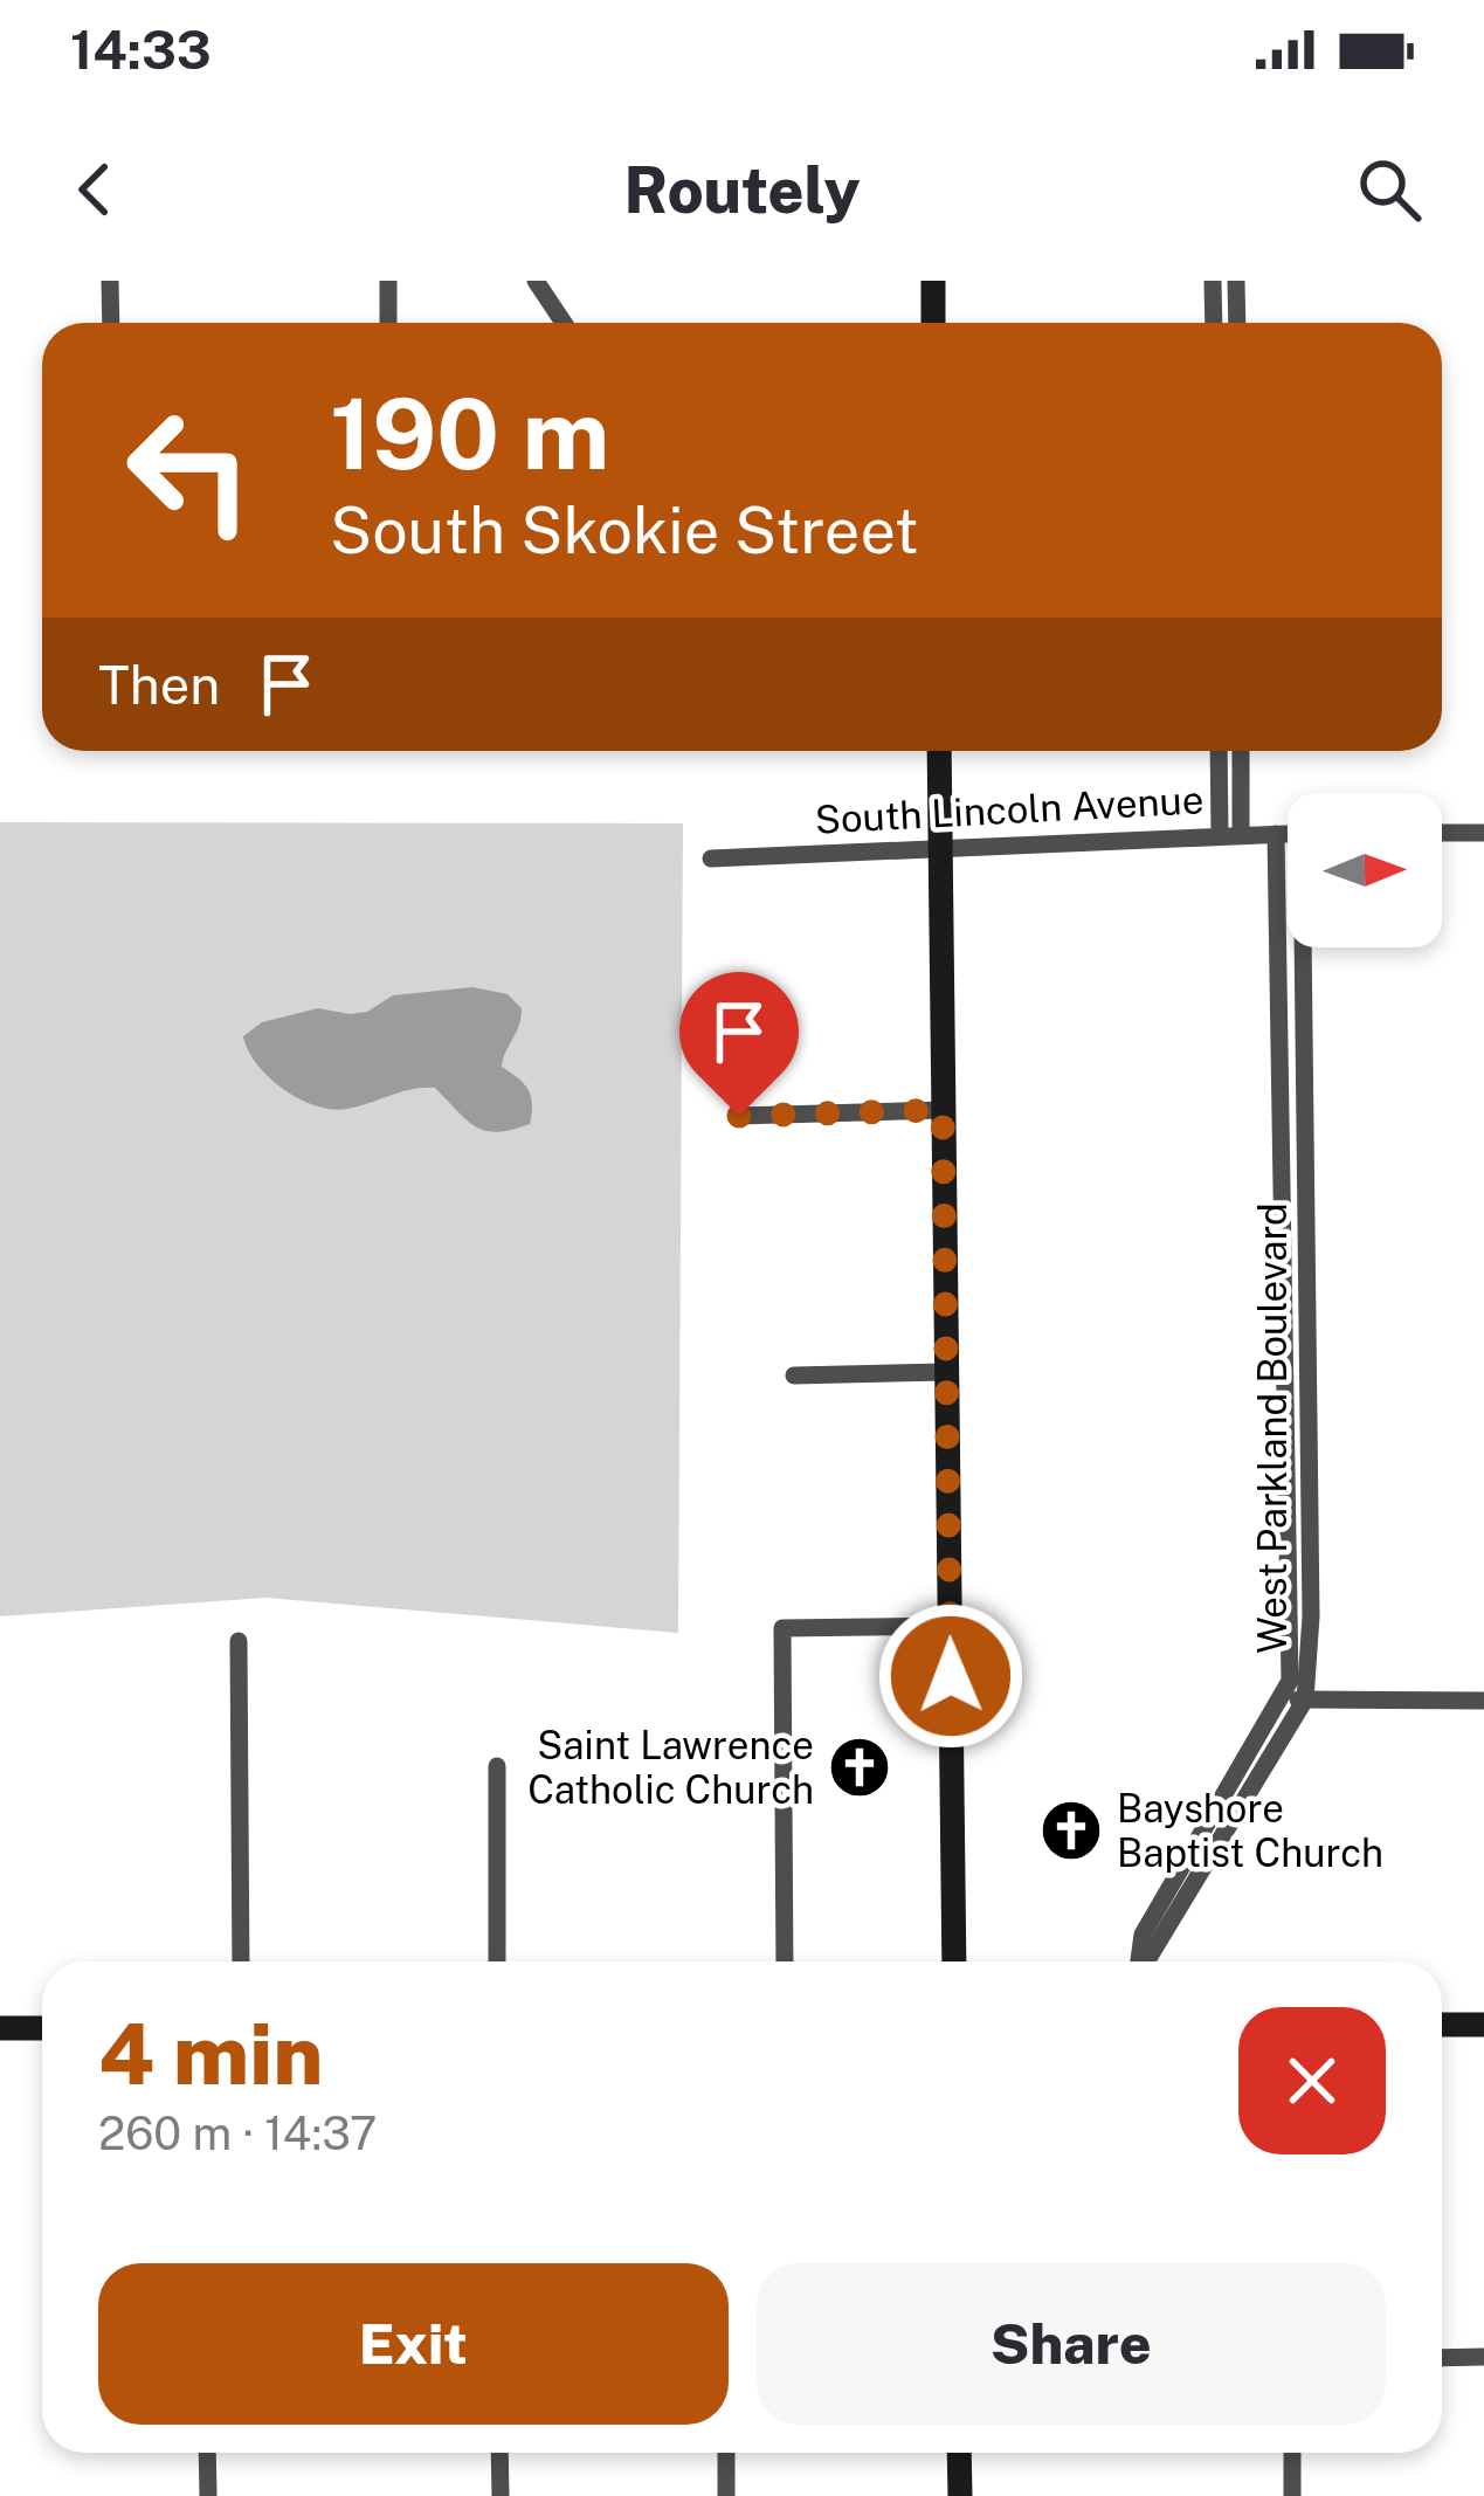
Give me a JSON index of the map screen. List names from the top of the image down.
{
  "streets": {
    "street": ["South Lincoln Avenue", "West Parkland Boulevard"]
  },
  "crossings": [
    ["South Lincoln Avenue", "West Parkland Boulevard"]
  ],
  "places": {
    "church": ["Saint Lawrence Catholic Church", "Bayshore Baptist Church"]
  },
  "north": "right",
  "page": {
    "status": "14:33",
    "header": "Routely",
    "turn": ["190 m", "South Skokie Street"],
    "then": "Then",
    "heading": ["4 min", "260 m · 14:37"],
    "buttons": ["Exit", "Share"]
  }
}
